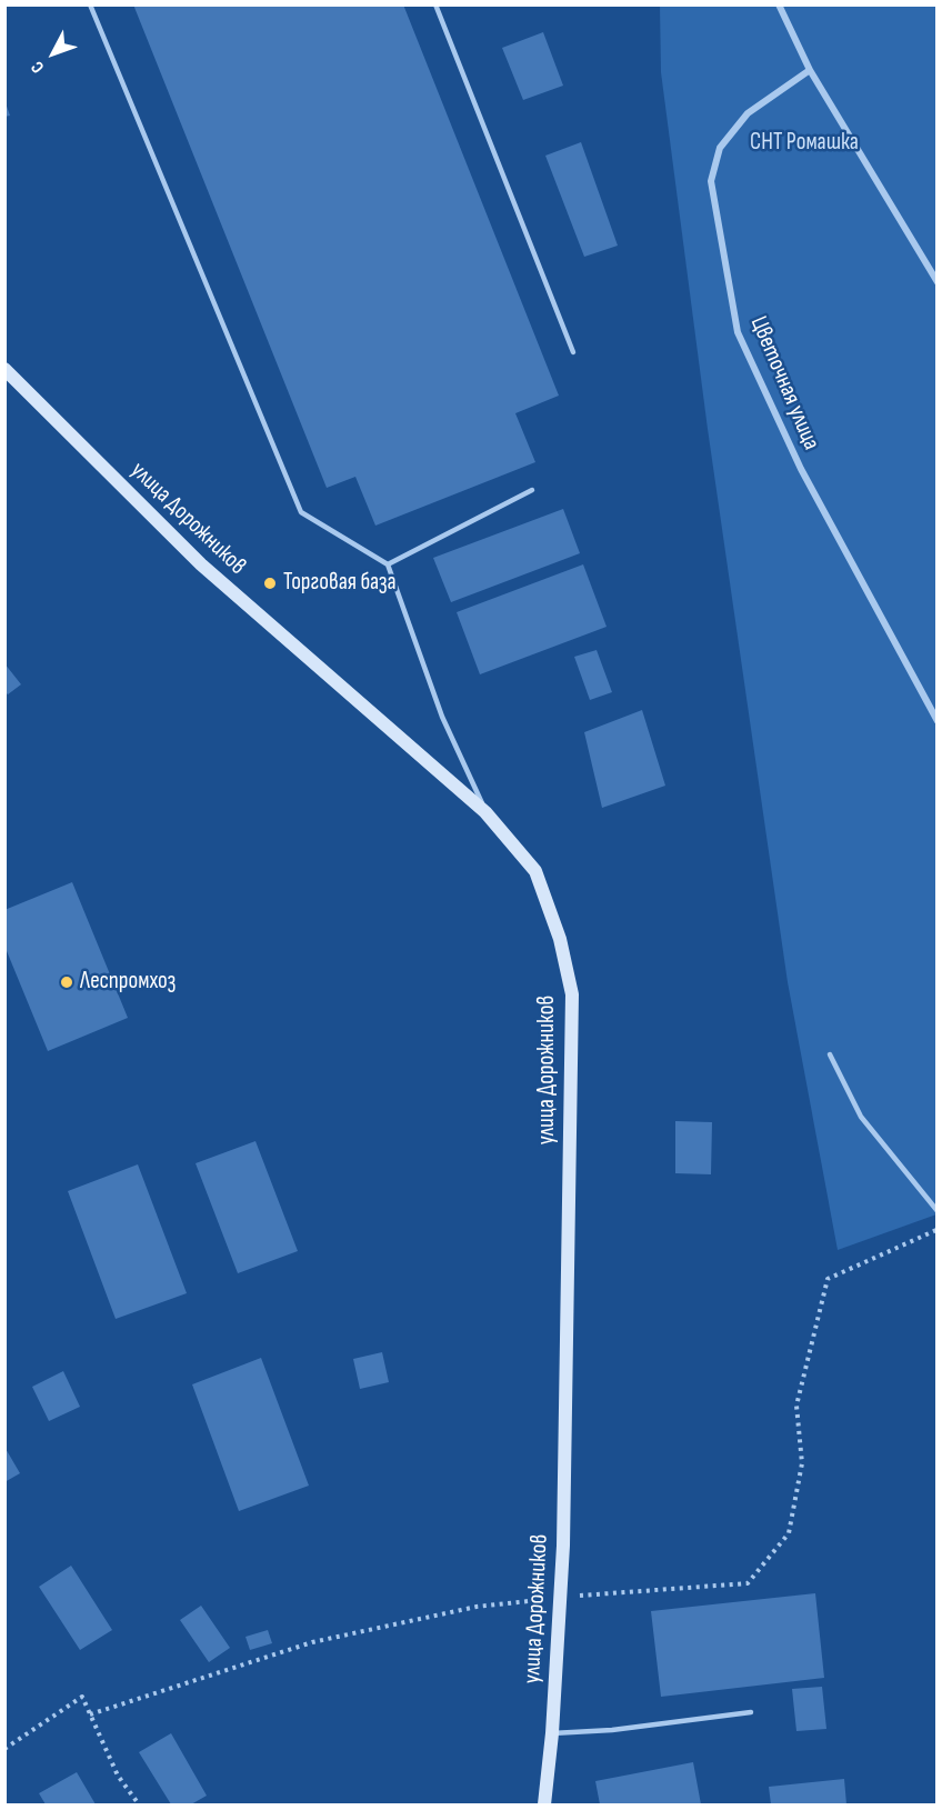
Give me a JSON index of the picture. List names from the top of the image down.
{
  "streets": {
    "street": ["Цветочная улица", "улица Дорожников"]
  },
  "parks": ["СНТ Ромашка"],
  "places": ["Торговая база", "Леспромхоз"],
  "north": "bottom left"
}
